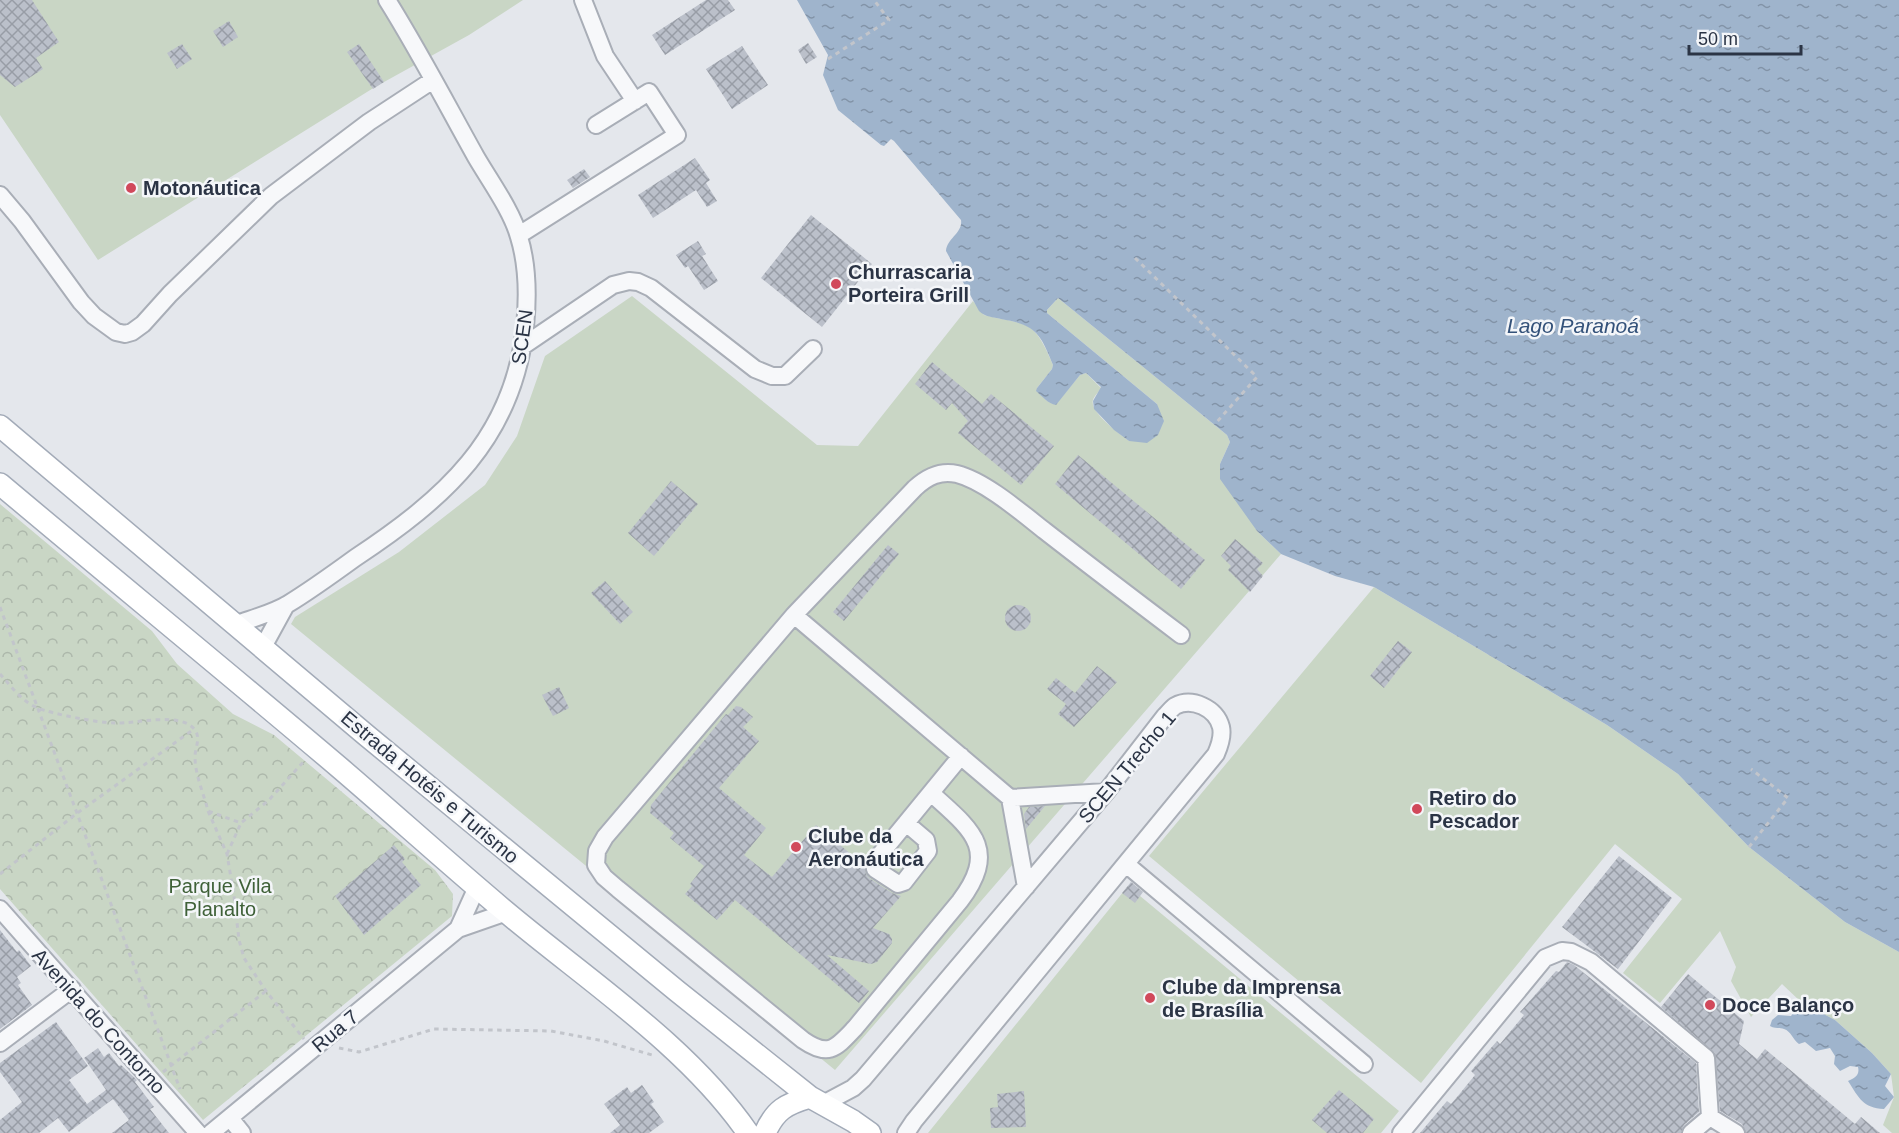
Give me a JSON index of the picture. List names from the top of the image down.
{
  "streets": {
    "main road": ["Estrada Hotéis e Turismo"],
    "street": [
      "SCEN",
      "SCEN Trecho 1",
      "Avenida do Contorno",
      "Rua 7"
    ]
  },
  "crossings": [
    ["SCEN", "Estrada Hotéis e Turismo"],
    ["SCEN Trecho 1", "Estrada Hotéis e Turismo"]
  ],
  "water": ["Lago Paranoá"],
  "parks": ["Parque Vila Planalto"],
  "places": [
    "Motonáutica",
    "Churrascaria Porteira Grill",
    "Retiro do Pescador",
    "Clube da Aeronáutica",
    "Clube da Imprensa de Brasília",
    "Doce Balanço"
  ],
  "scale_bar": "50 m"
}
